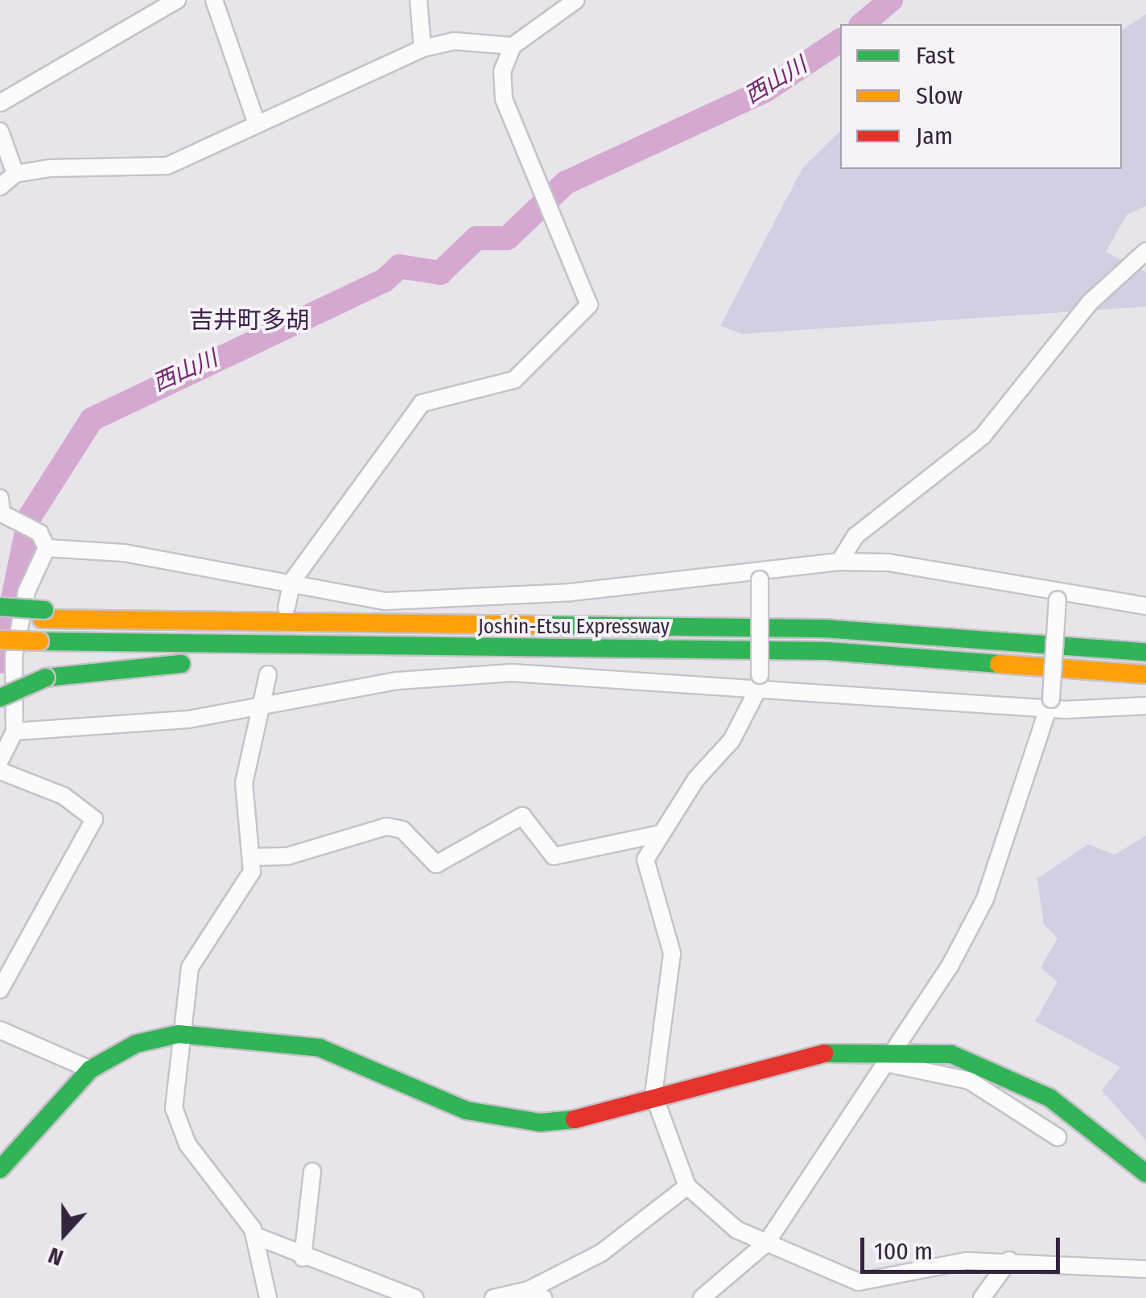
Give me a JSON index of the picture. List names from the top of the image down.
{
  "streets": {
    "main road": ["Joshin-Etsu Expressway"]
  },
  "districts": ["吉井町多胡"],
  "water": ["西山川"],
  "legend": ["Fast", "Slow", "Jam"],
  "scale_bar": "100 m",
  "north": "bottom"
}
